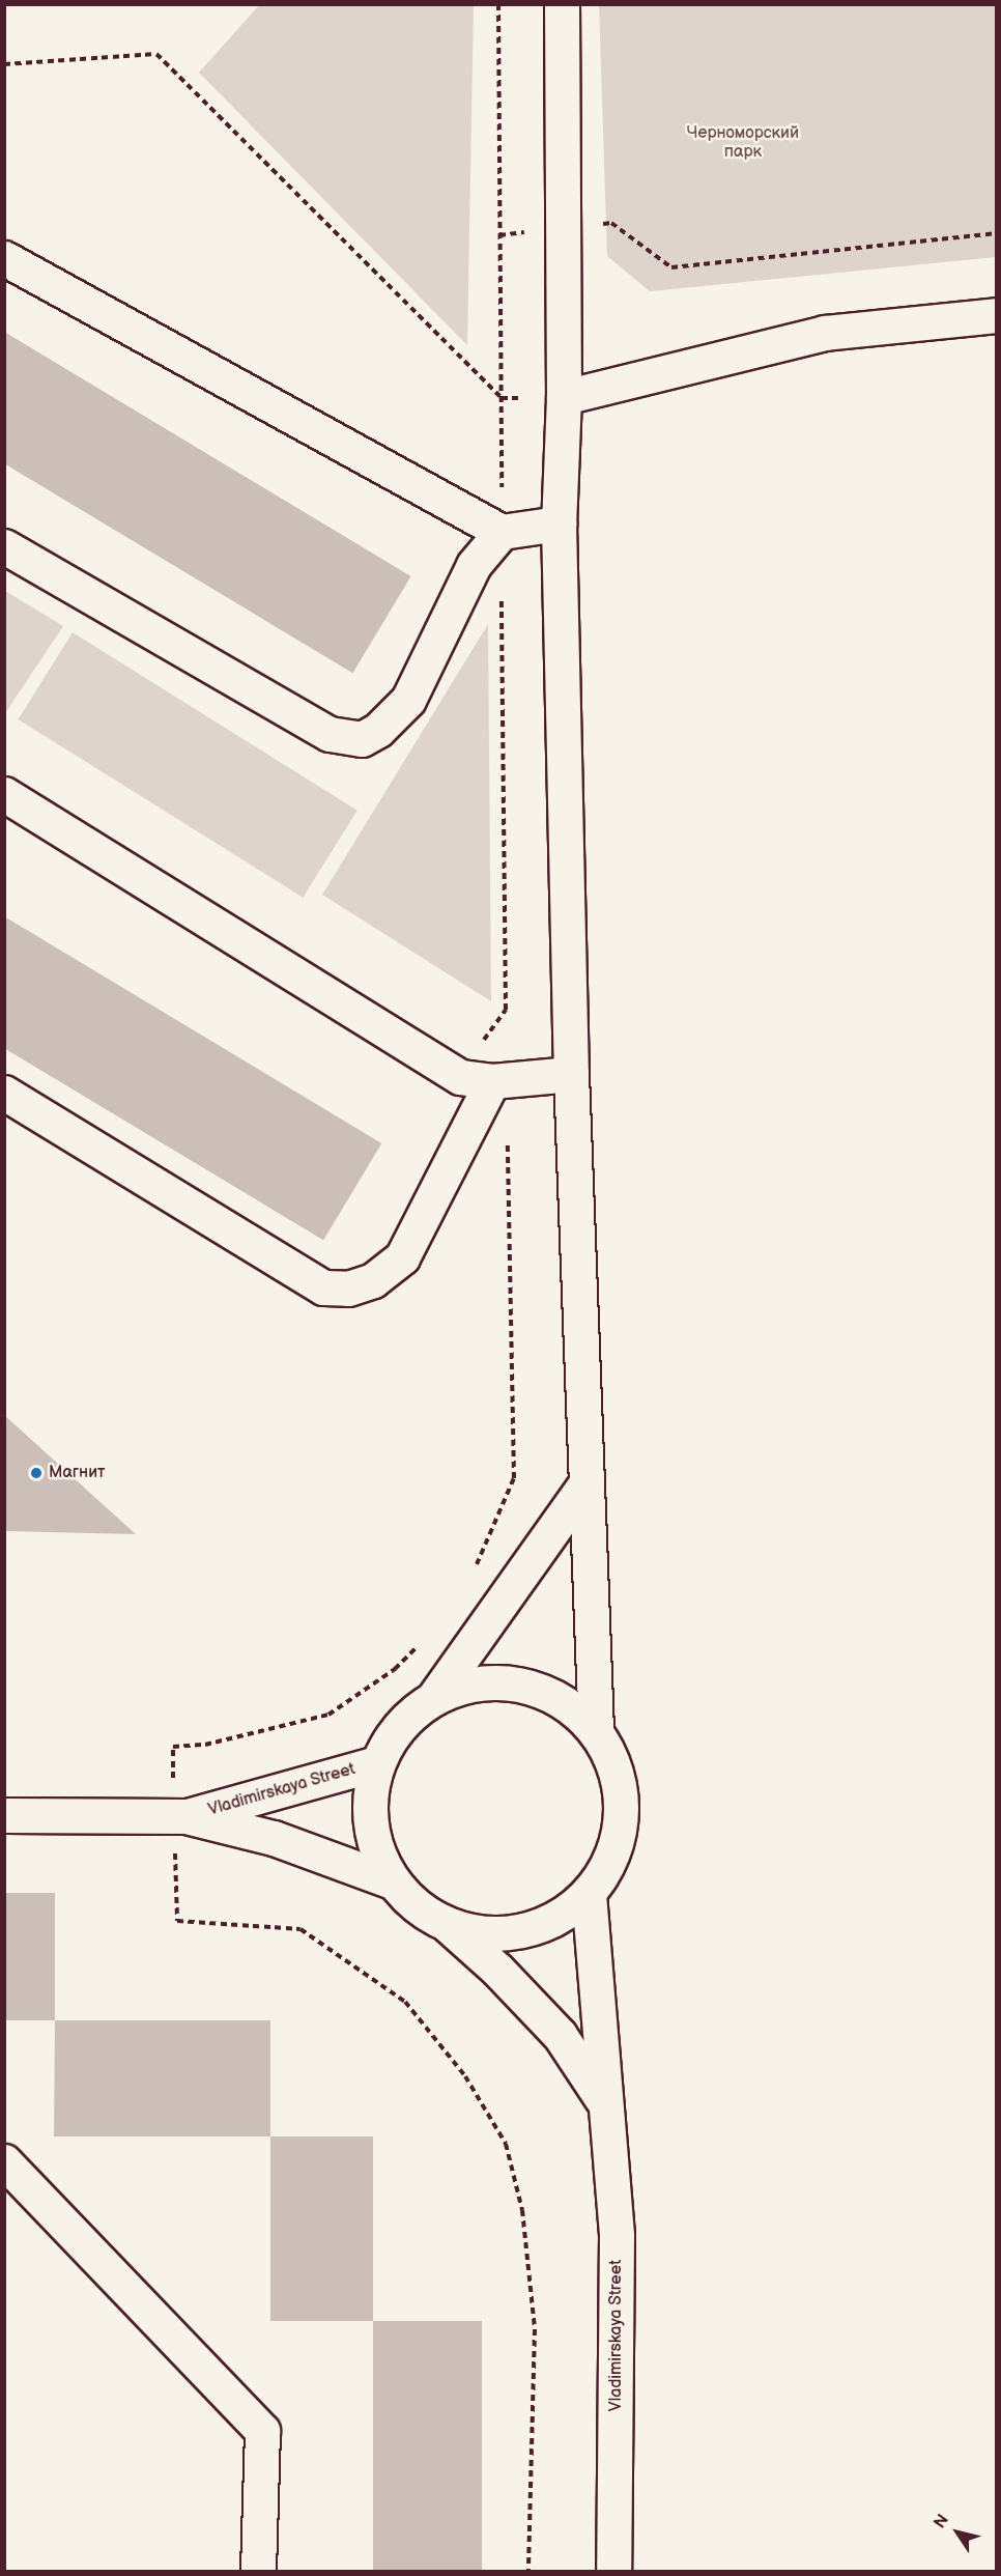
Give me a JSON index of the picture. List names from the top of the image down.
{
  "streets": {
    "street": ["Vladimirskaya Street"]
  },
  "parks": ["Черноморский парк"],
  "places": ["Магнит"],
  "north": "top left"
}
